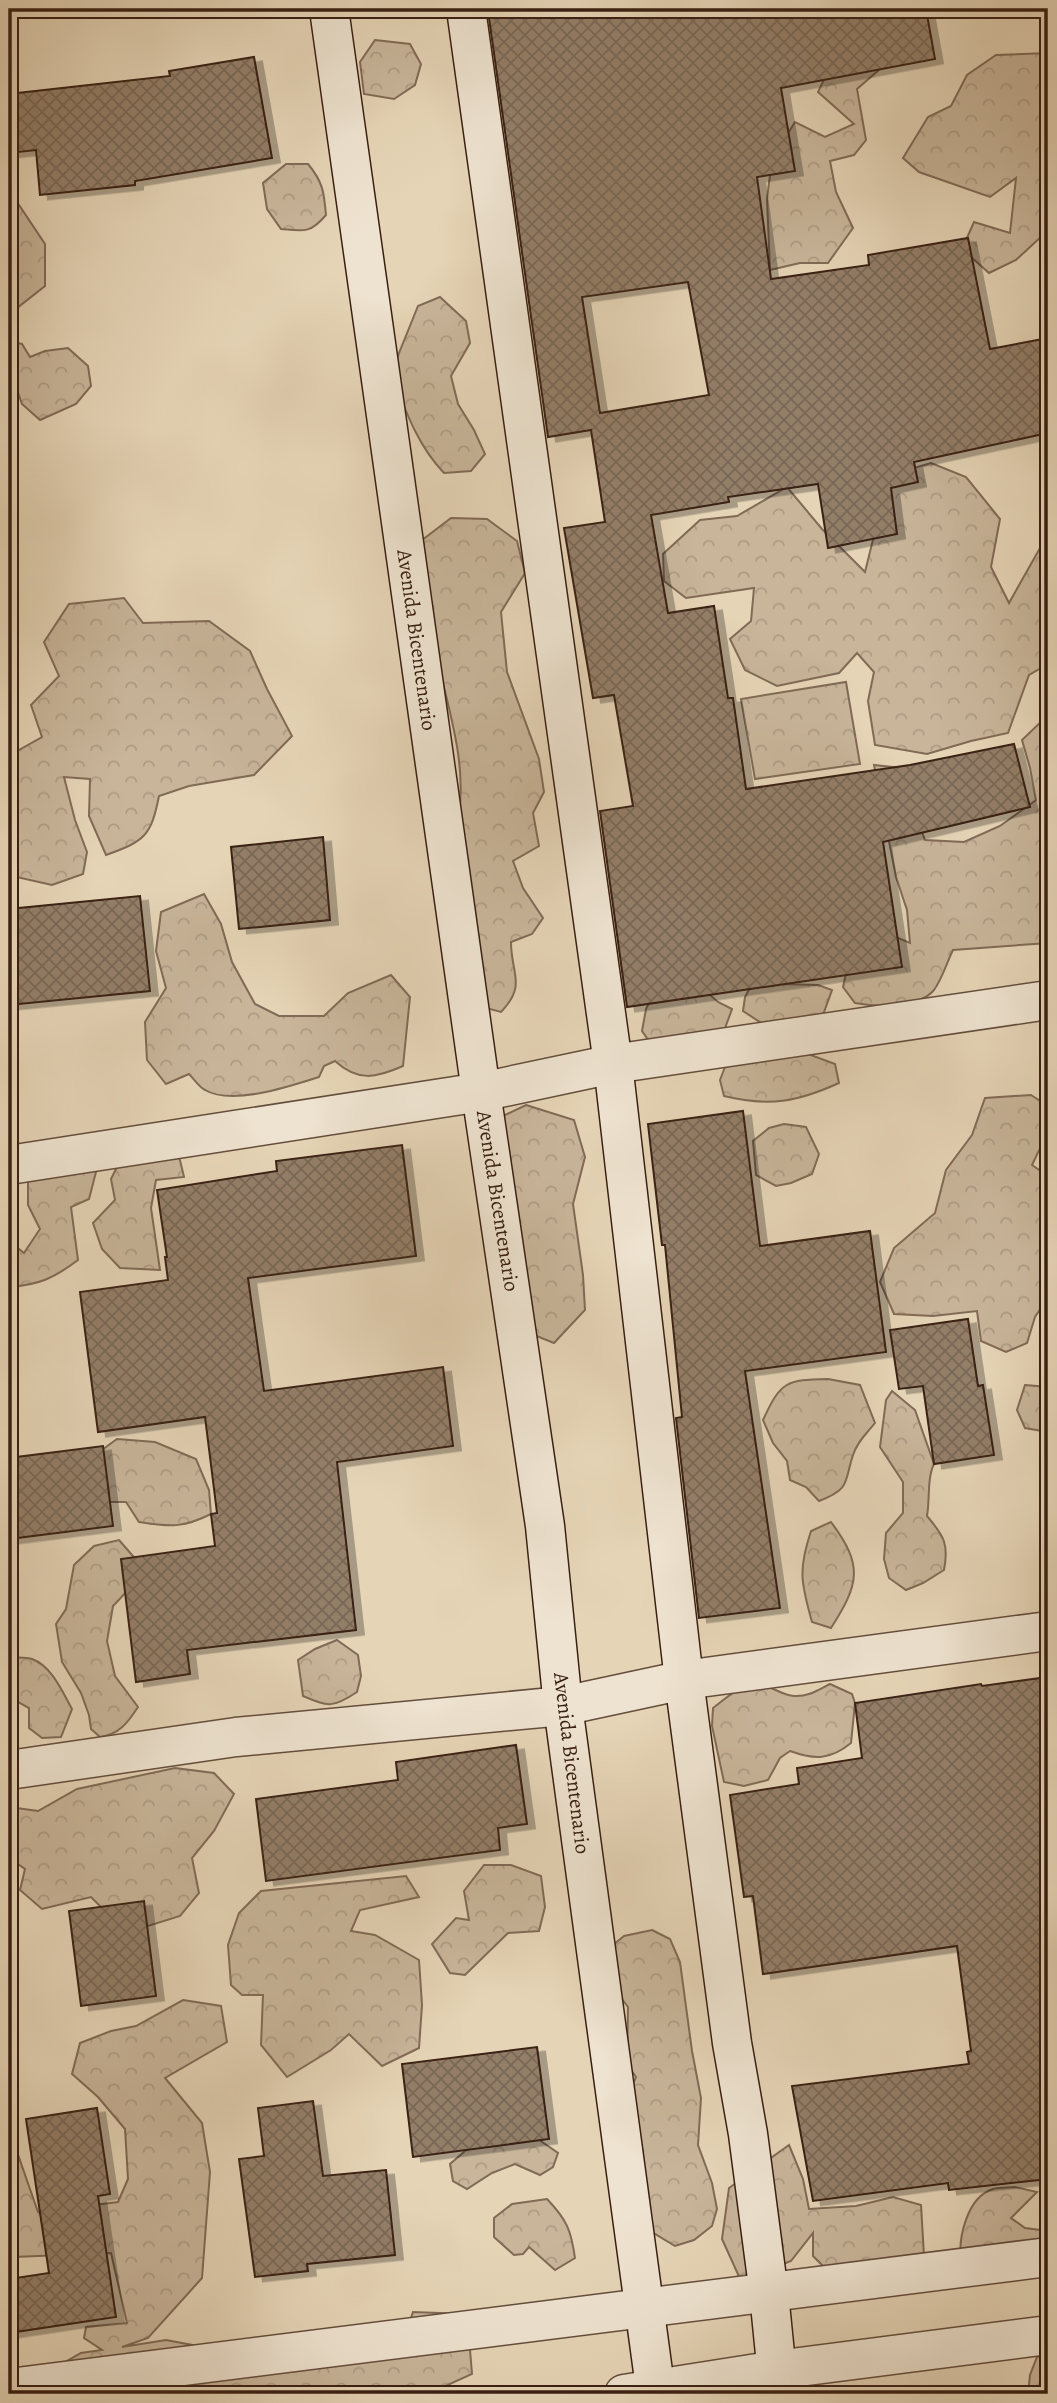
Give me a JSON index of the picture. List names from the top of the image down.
{
  "streets": {
    "street": ["Avenida Bicentenario"]
  }
}
